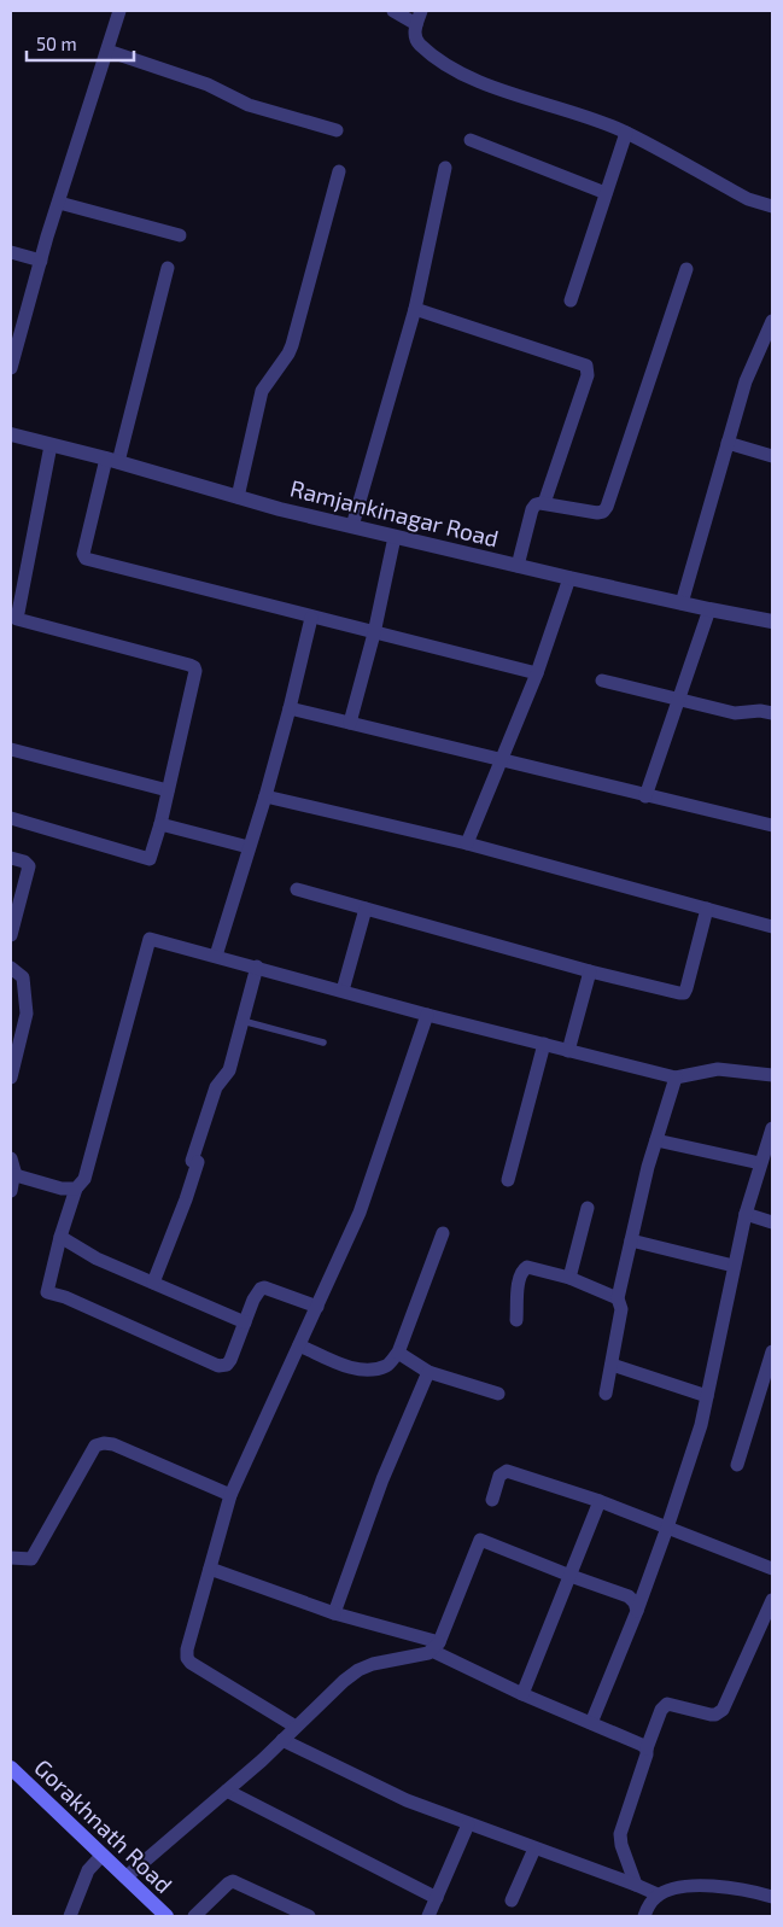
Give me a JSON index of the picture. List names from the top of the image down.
{
  "streets": {
    "main road": ["Gorakhnath Road"],
    "street": ["Ramjankinagar Road"]
  },
  "scale_bar": "50 m"
}
